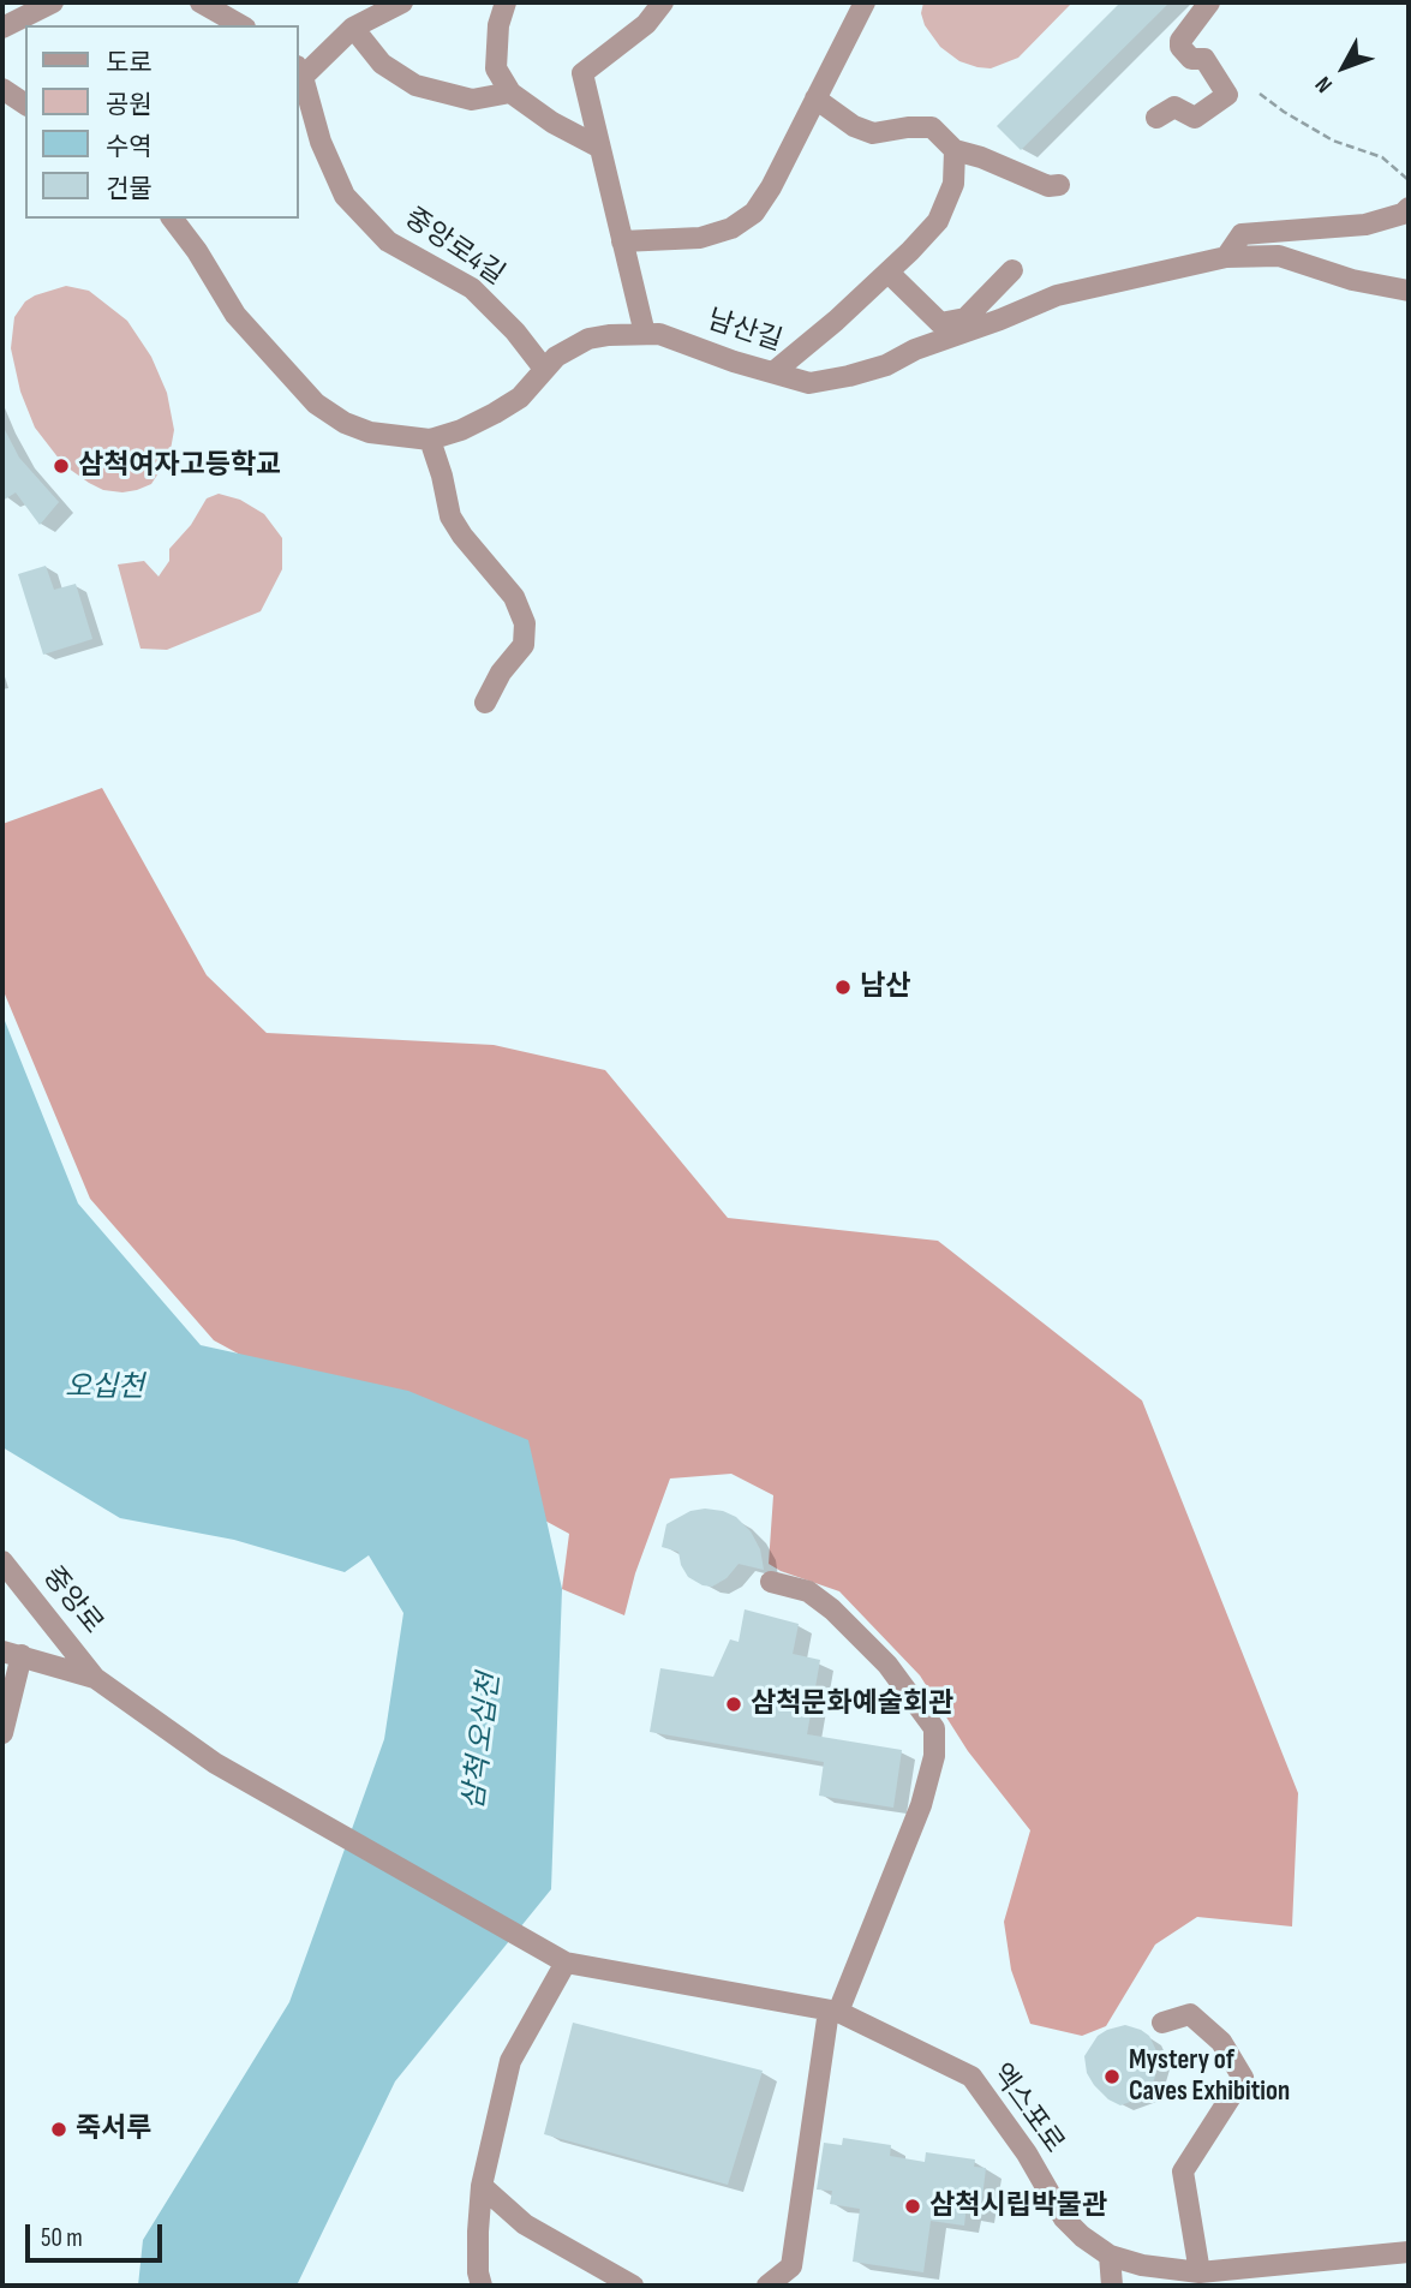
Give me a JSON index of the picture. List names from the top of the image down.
{
  "streets": {
    "street": [
      "중앙로4길",
      "남산길",
      "중앙로",
      "엑스포로"
    ]
  },
  "crossings": [
    ["중앙로4길", "남산길"],
    ["중앙로", "엑스포로"]
  ],
  "water": ["오십천", "삼척 오십천"],
  "places": [
    "삼척여자고등학교",
    "남산",
    "삼척문화예술회관",
    "Mystery of Caves Exhibition",
    "죽서루",
    "삼척시립박물관"
  ],
  "legend": [
    "도로",
    "공원",
    "수역",
    "건물"
  ],
  "scale_bar": "50 m",
  "north": "bottom left"
}
